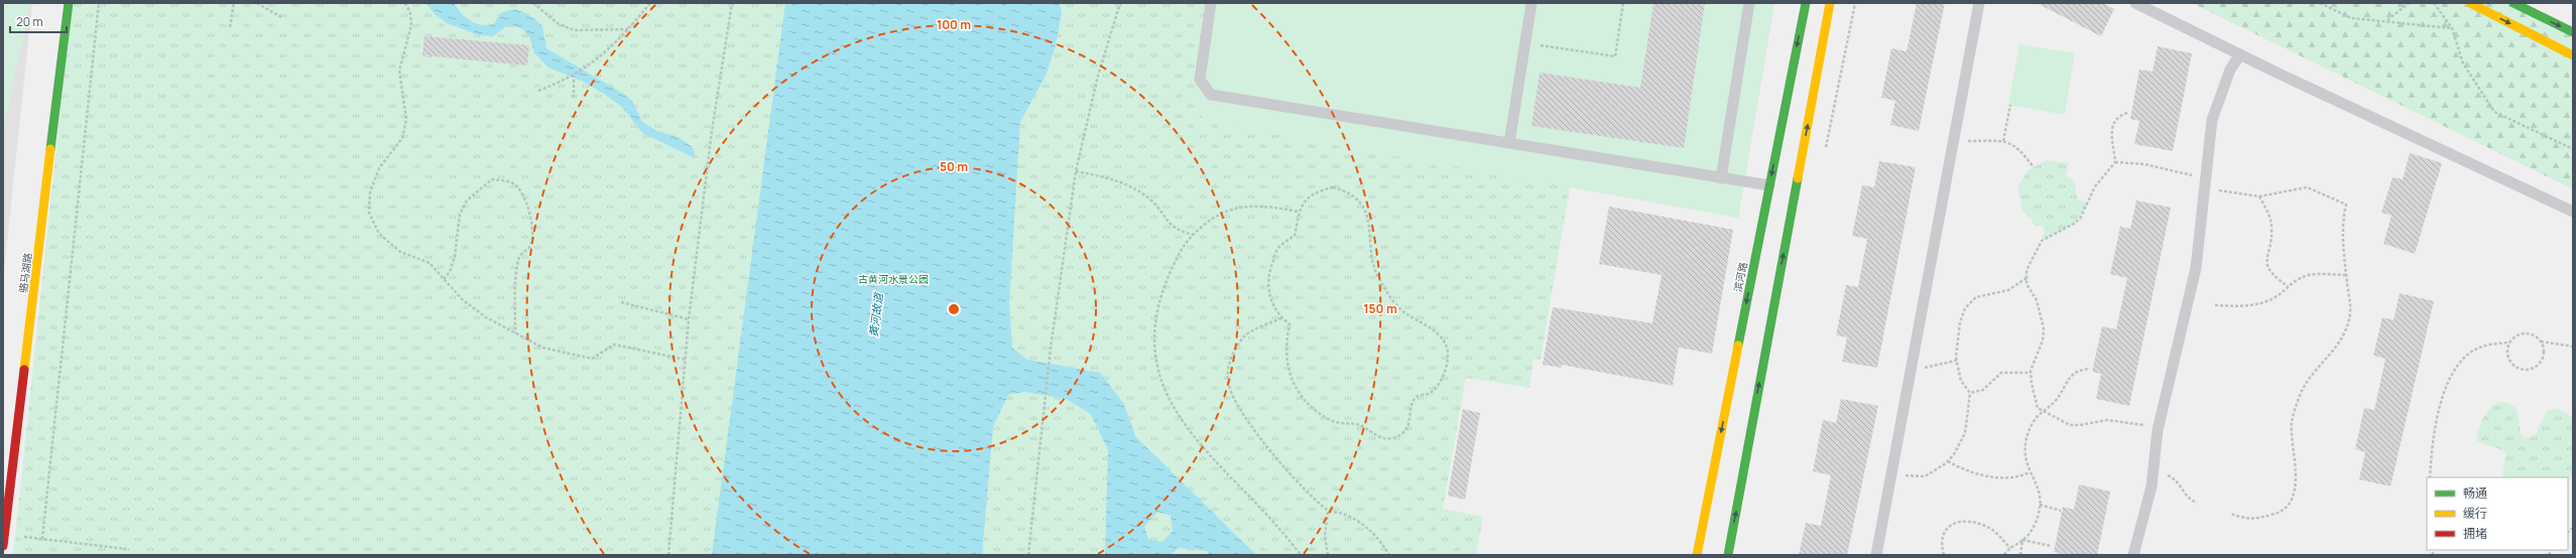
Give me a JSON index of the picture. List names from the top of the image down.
{
  "streets": {
    "main road": ["骆马湖路", "滨河路"]
  },
  "water": ["黄河故道"],
  "parks": ["古黄河水景公园"],
  "legend": ["畅通", "缓行", "拥堵"],
  "scale_bar": "20 m",
  "rings": ["100 m", "50 m", "150 m"]
}
